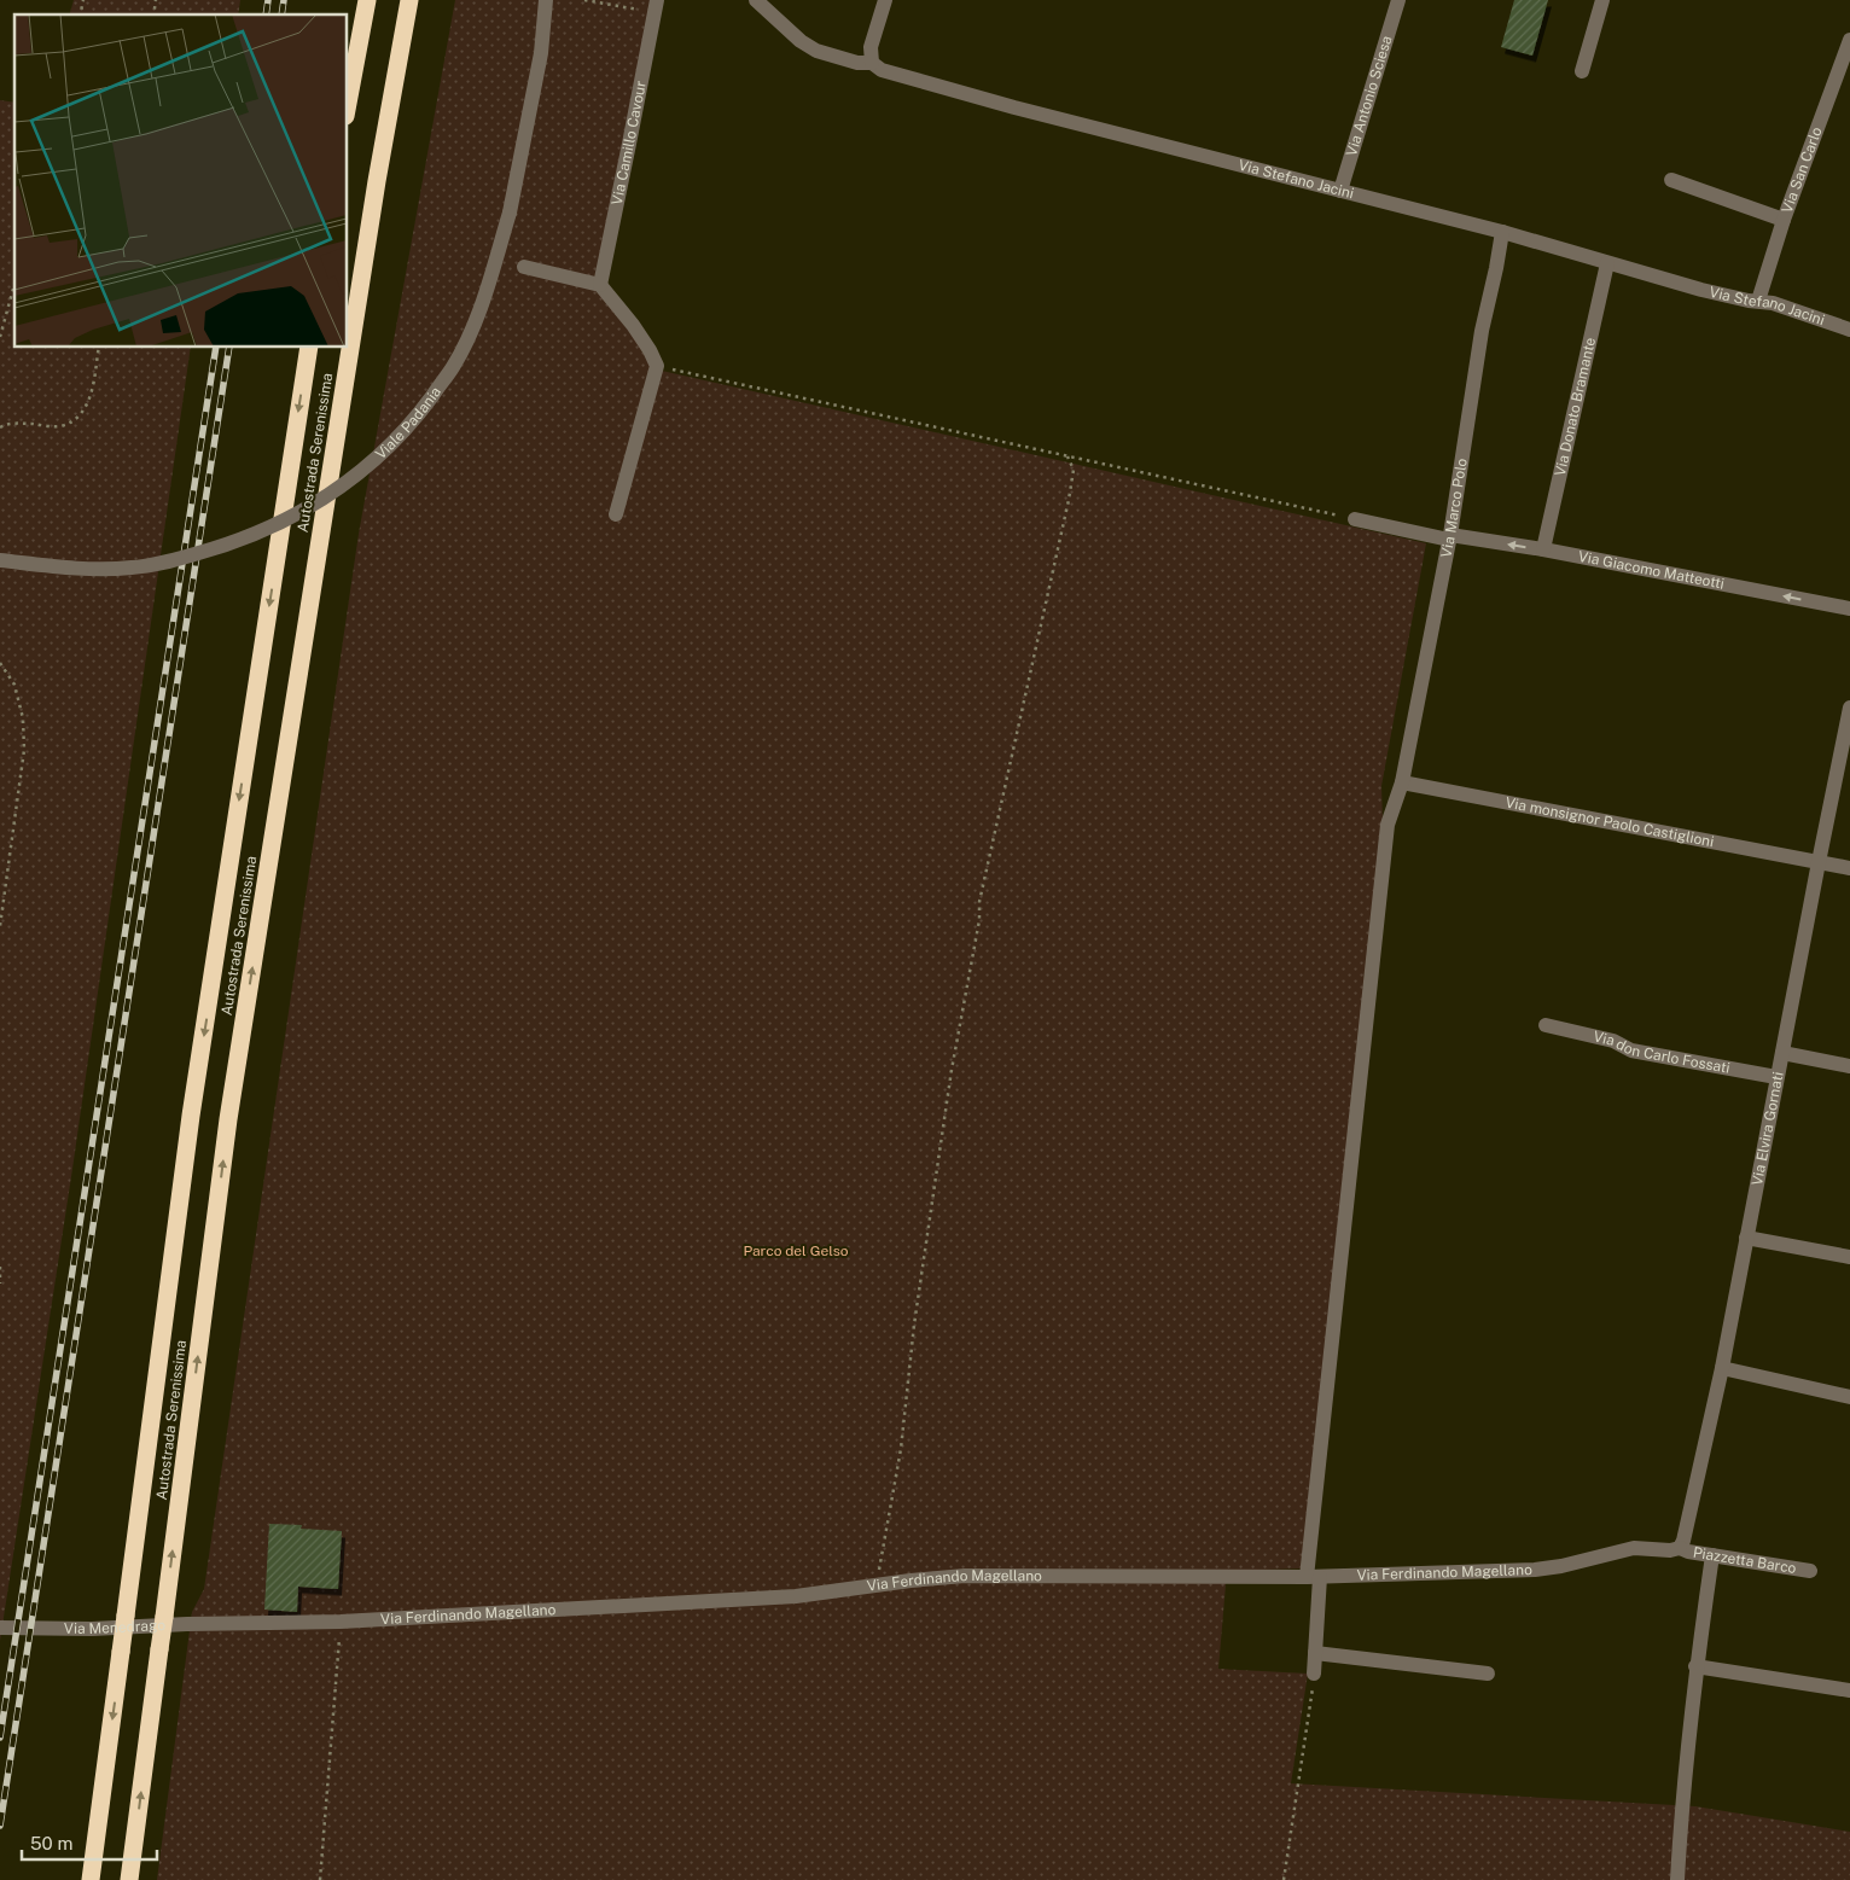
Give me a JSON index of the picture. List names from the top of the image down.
{
  "streets": {
    "highway": ["Autostrada Serenissima"],
    "street": [
      "Via Antonio Sciesa",
      "Via Camillo Cavour",
      "Via San Carlo",
      "Via Stefano Jacini",
      "Via Donato Bramante",
      "Viale Padania",
      "Via Marco Polo",
      "Via Giacomo Matteotti",
      "Via monsignor Paolo Castiglioni",
      "Via don Carlo Fossati",
      "Via Elvira Gornati",
      "Piazzetta Barco",
      "Via Ferdinando Magellano",
      "Via Menedrago"
    ]
  },
  "crossings": [
    ["Via Antonio Sciesa", "Via Stefano Jacini"],
    ["Via San Carlo", "Via Stefano Jacini"],
    ["Via Stefano Jacini", "Via Donato Bramante"],
    ["Via Stefano Jacini", "Via Marco Polo"],
    ["Via Donato Bramante", "Via Giacomo Matteotti"],
    ["Via Marco Polo", "Via Giacomo Matteotti"],
    ["Via Marco Polo", "Via monsignor Paolo Castiglioni"],
    ["Via Marco Polo", "Via Ferdinando Magellano"],
    ["Via monsignor Paolo Castiglioni", "Via Elvira Gornati"],
    ["Via don Carlo Fossati", "Via Elvira Gornati"],
    ["Via Elvira Gornati", "Piazzetta Barco"],
    ["Via Elvira Gornati", "Via Ferdinando Magellano"],
    ["Piazzetta Barco", "Via Ferdinando Magellano"],
    ["Via Ferdinando Magellano", "Via Menedrago"]
  ],
  "one_way": ["Via Giacomo Matteotti"],
  "parks": ["Parco del Gelso"],
  "scale_bar": "50 m"
}
